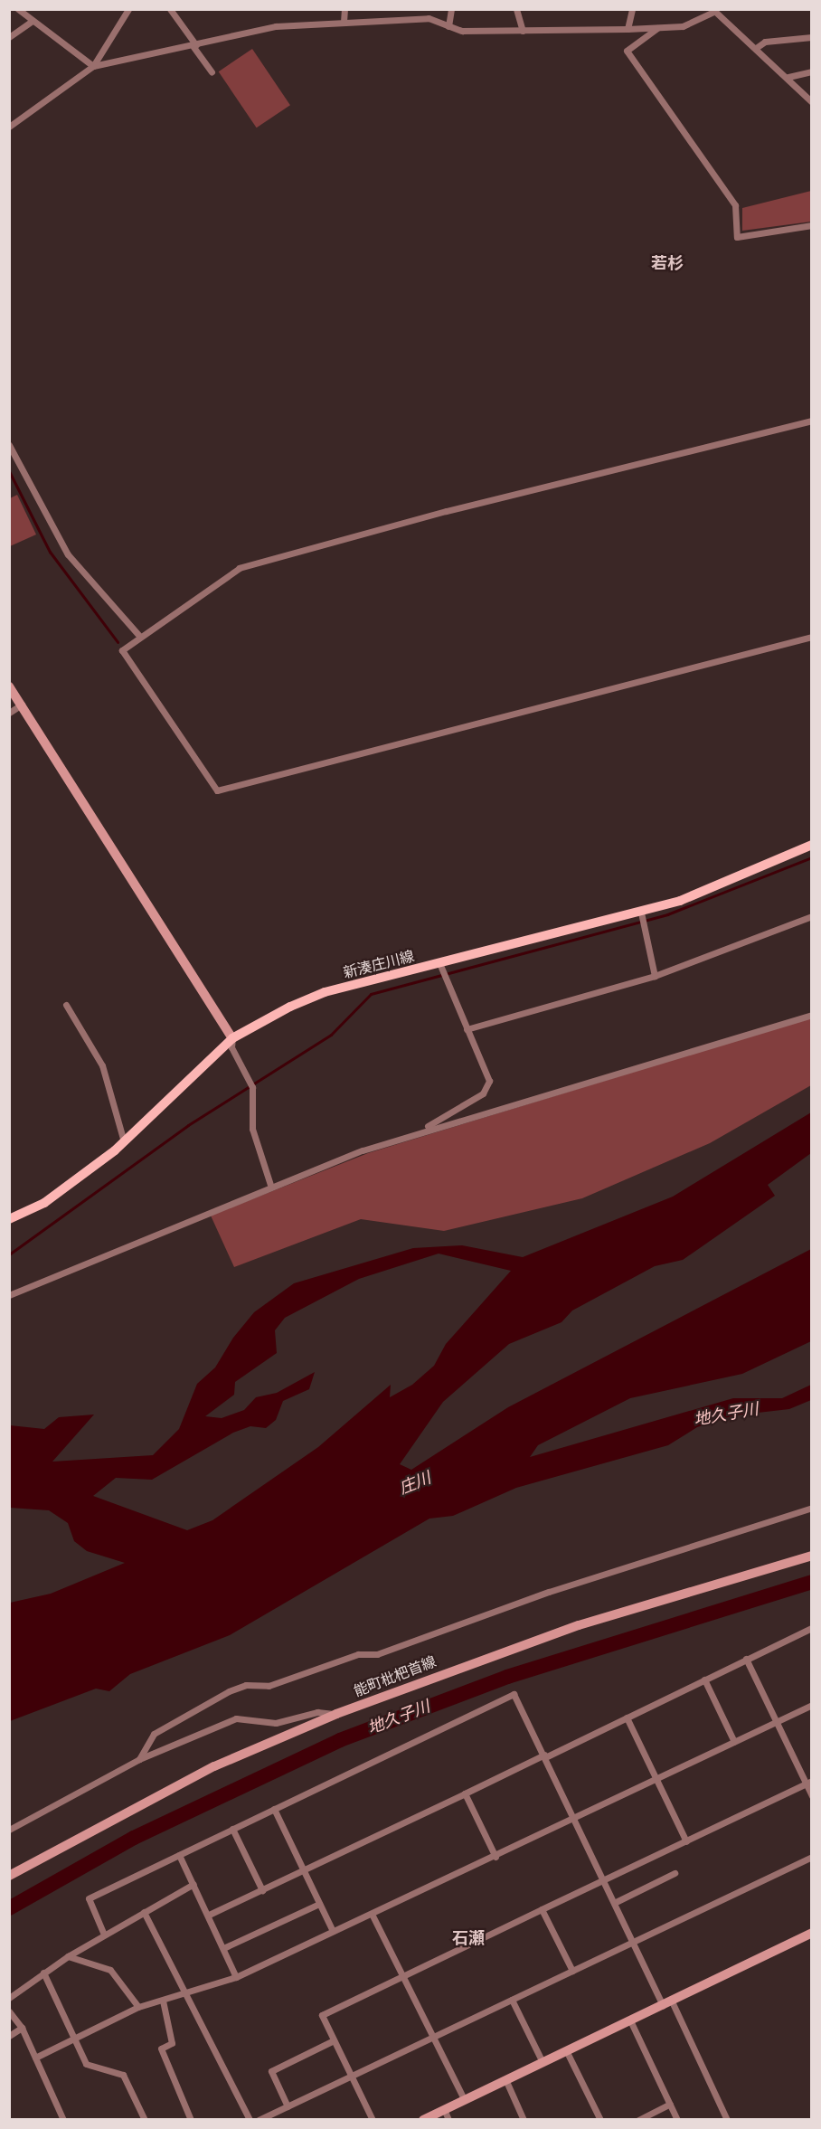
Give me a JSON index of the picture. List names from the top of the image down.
{
  "streets": {
    "main road": ["新湊庄川線", "能町枇杷首線"]
  },
  "districts": ["若杉", "石瀬"],
  "water": ["地久子川", "庄川"]
}
